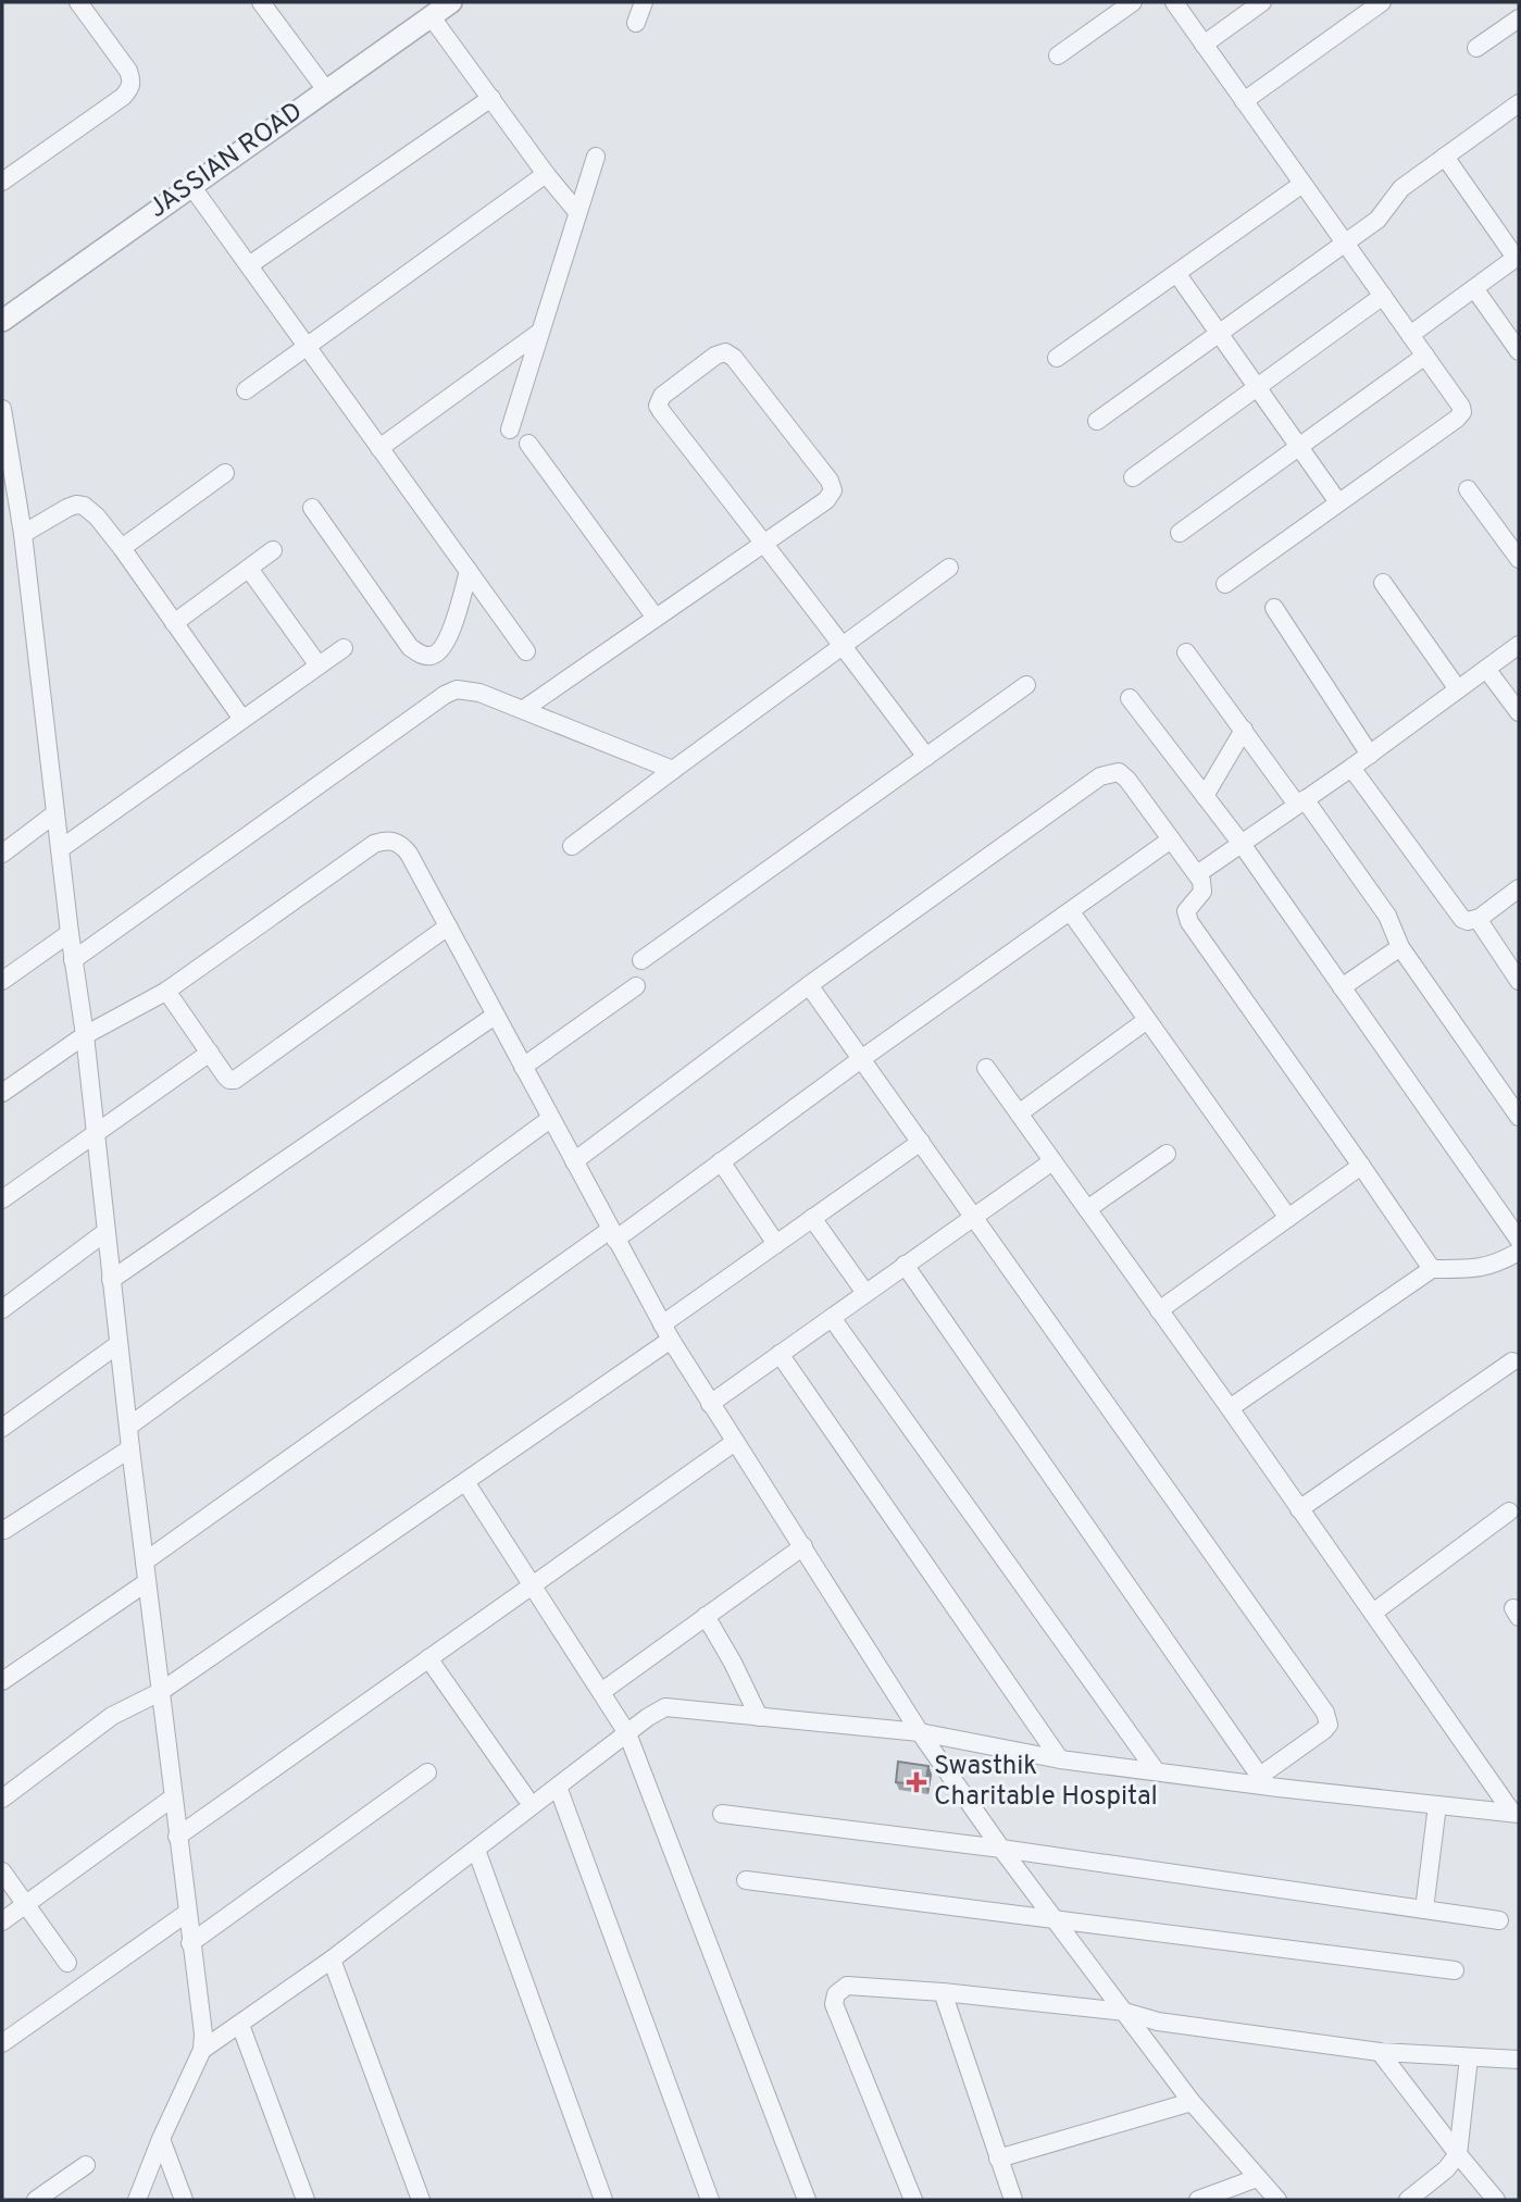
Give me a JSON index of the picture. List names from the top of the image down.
{
  "streets": {
    "street": ["JASSIAN ROAD"]
  },
  "places": {
    "health": ["Swasthik Charitable Hospital"]
  }
}
